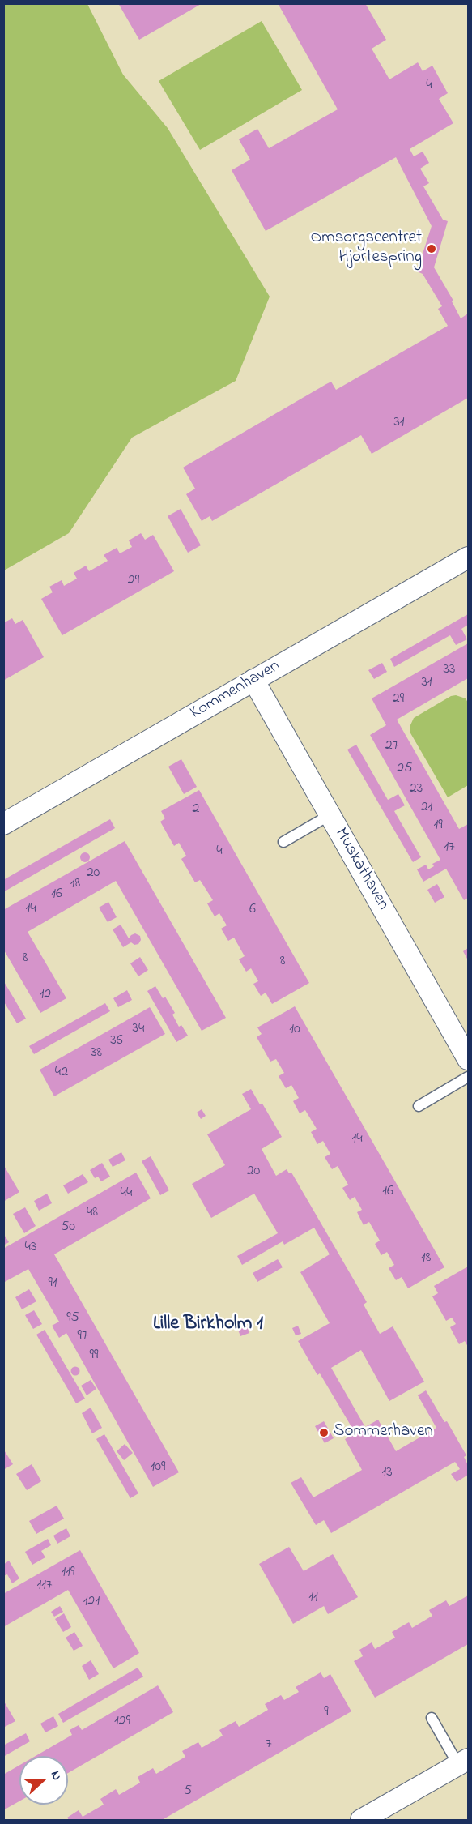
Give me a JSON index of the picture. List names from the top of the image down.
{
  "streets": {
    "street": ["Kommenhaven", "Muskathaven"]
  },
  "crossings": [
    ["Kommenhaven", "Muskathaven"]
  ],
  "districts": ["Lille Birkholm 1"],
  "places": ["Omsorgscentret Hjortespring", "Sommerhaven"],
  "house_numbers": [
    "4",
    "31",
    "29",
    "33",
    "31",
    "29",
    "27",
    "25",
    "23",
    "21",
    "2",
    "19",
    "17",
    "4",
    "20",
    "18",
    "16",
    "14",
    "6",
    "8",
    "8",
    "12",
    "34",
    "10",
    "36",
    "38",
    "42",
    "14",
    "20",
    "16",
    "44",
    "48",
    "50",
    "43",
    "18",
    "91",
    "95",
    "97",
    "99",
    "109",
    "13",
    "119",
    "117",
    "11",
    "121",
    "9",
    "129",
    "7",
    "5"
  ],
  "north": "right"
}
